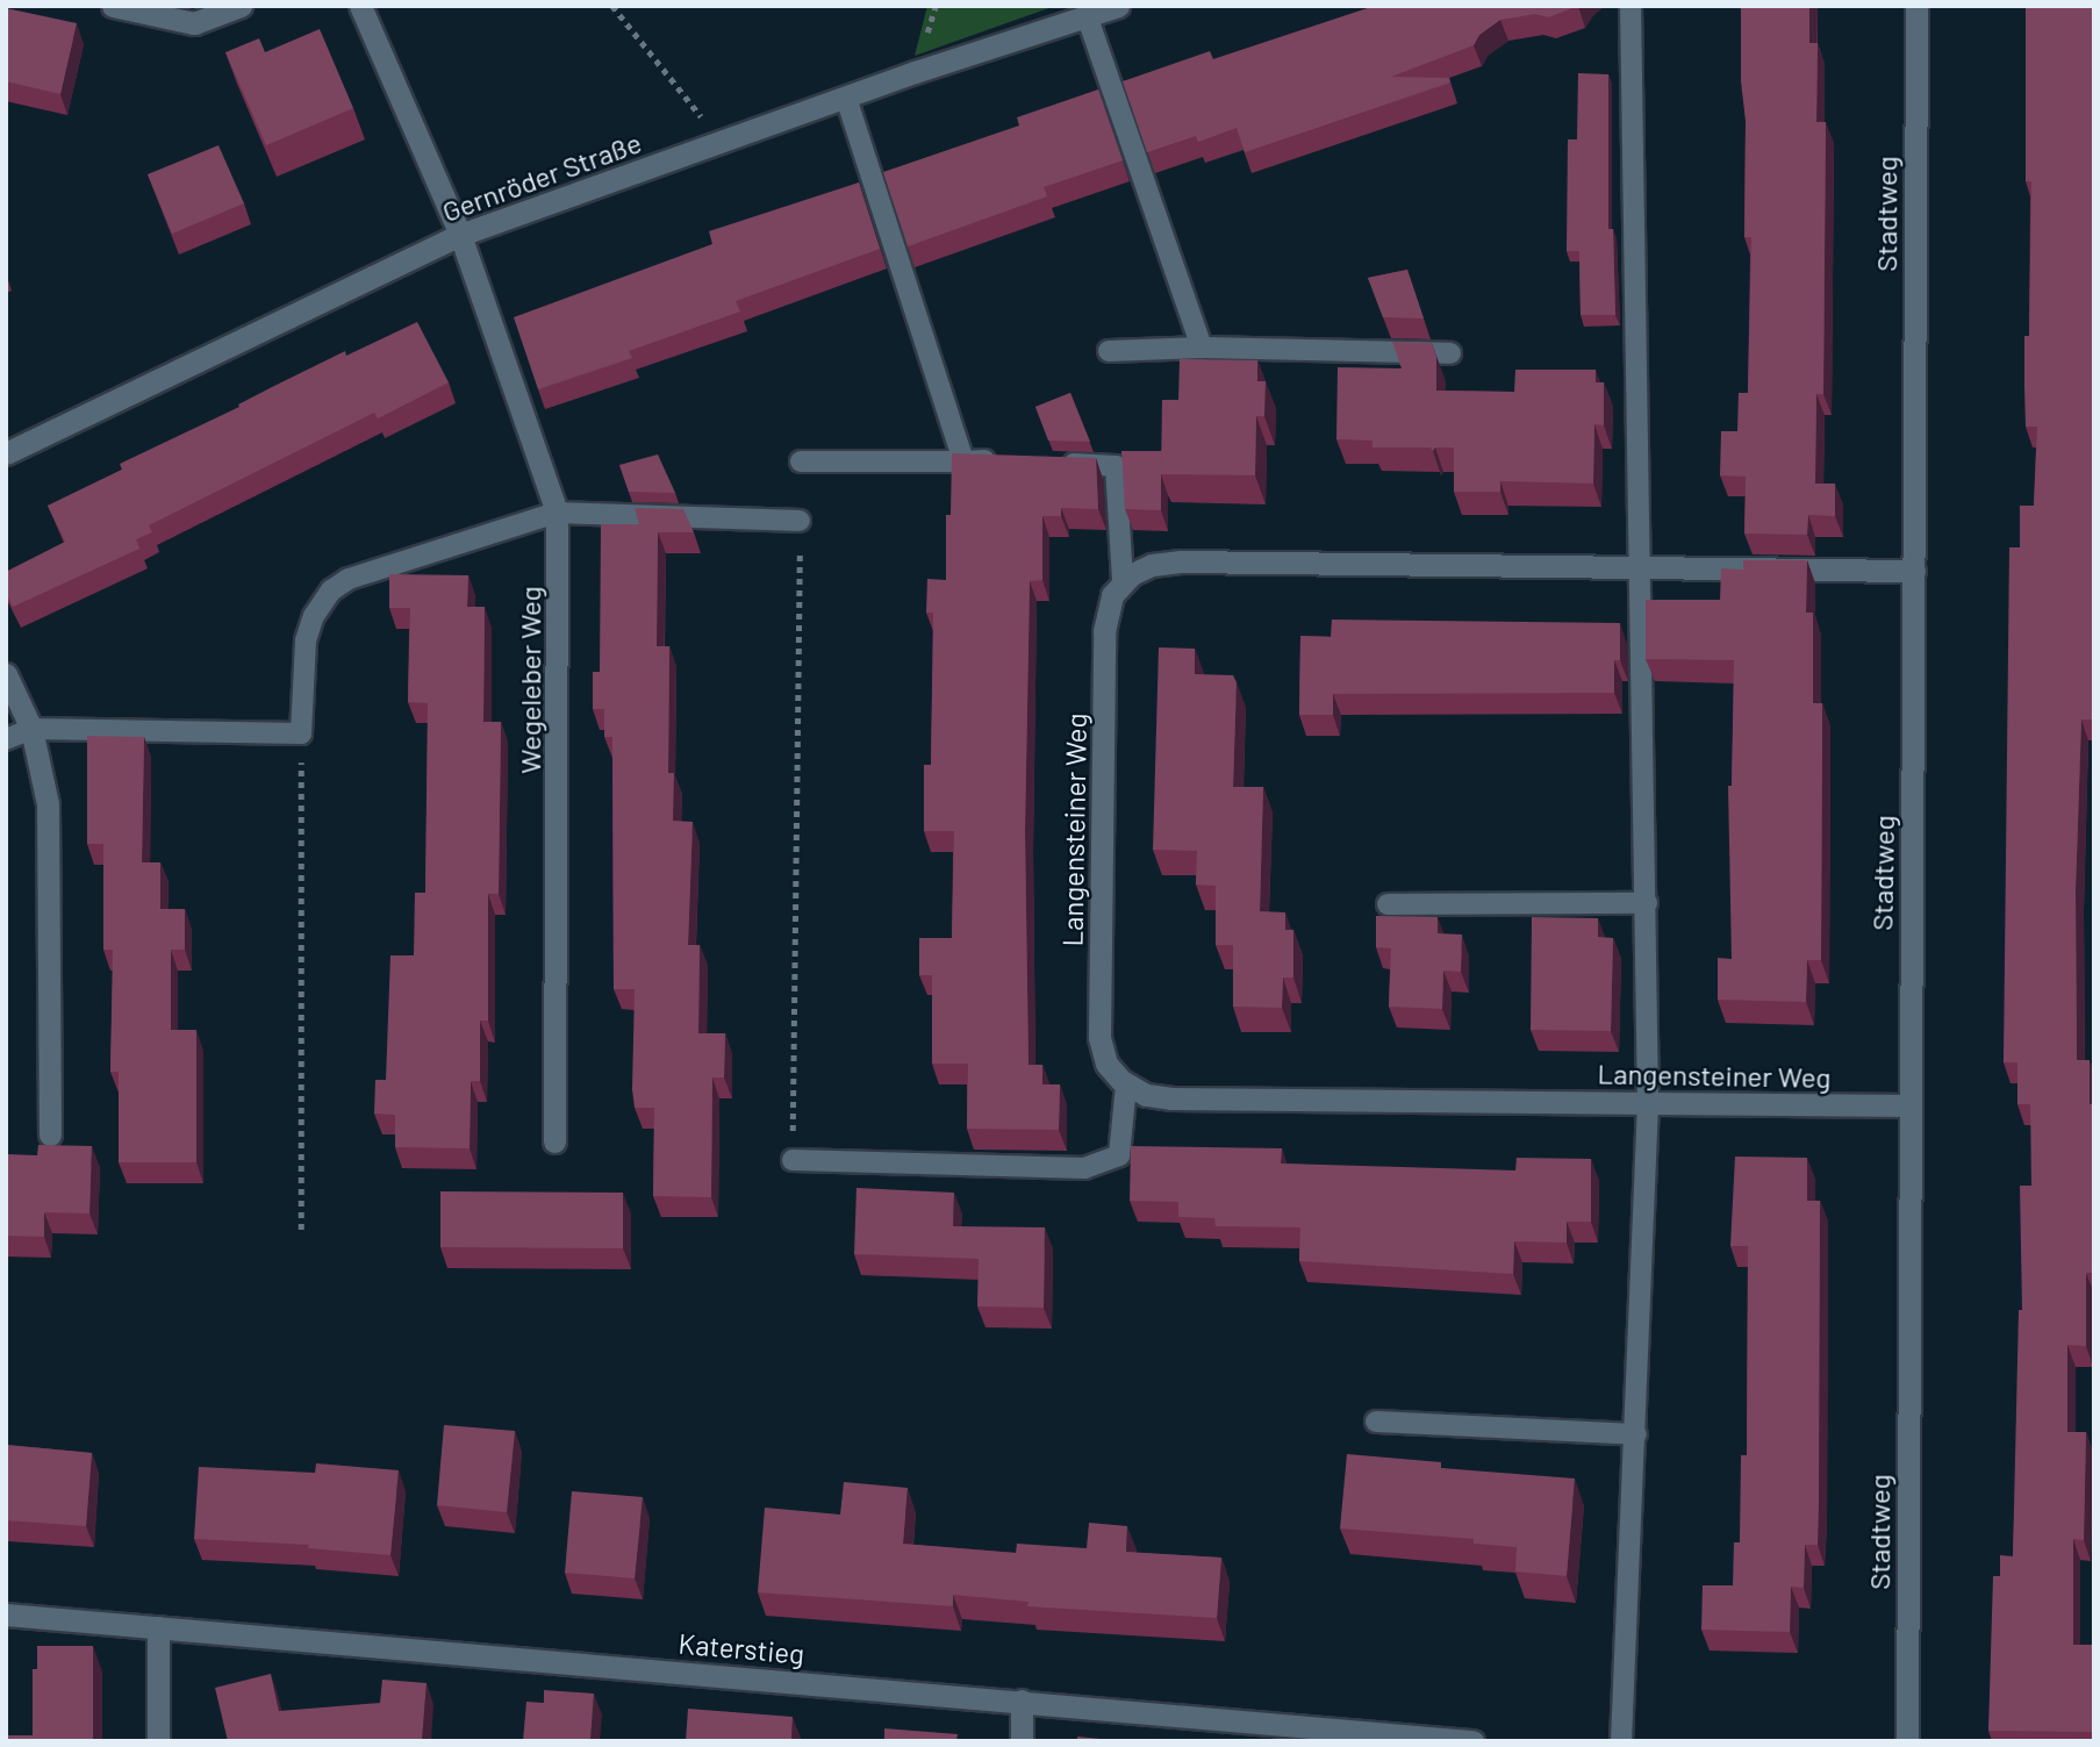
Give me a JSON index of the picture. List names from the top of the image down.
{
  "streets": {
    "street": [
      "Gernröder Straße",
      "Stadtweg",
      "Wegeleber Weg",
      "Langensteiner Weg",
      "Katerstieg"
    ]
  },
  "crossings": [
    ["Gernröder Straße", "Wegeleber Weg"],
    ["Stadtweg", "Langensteiner Weg"]
  ]
}
